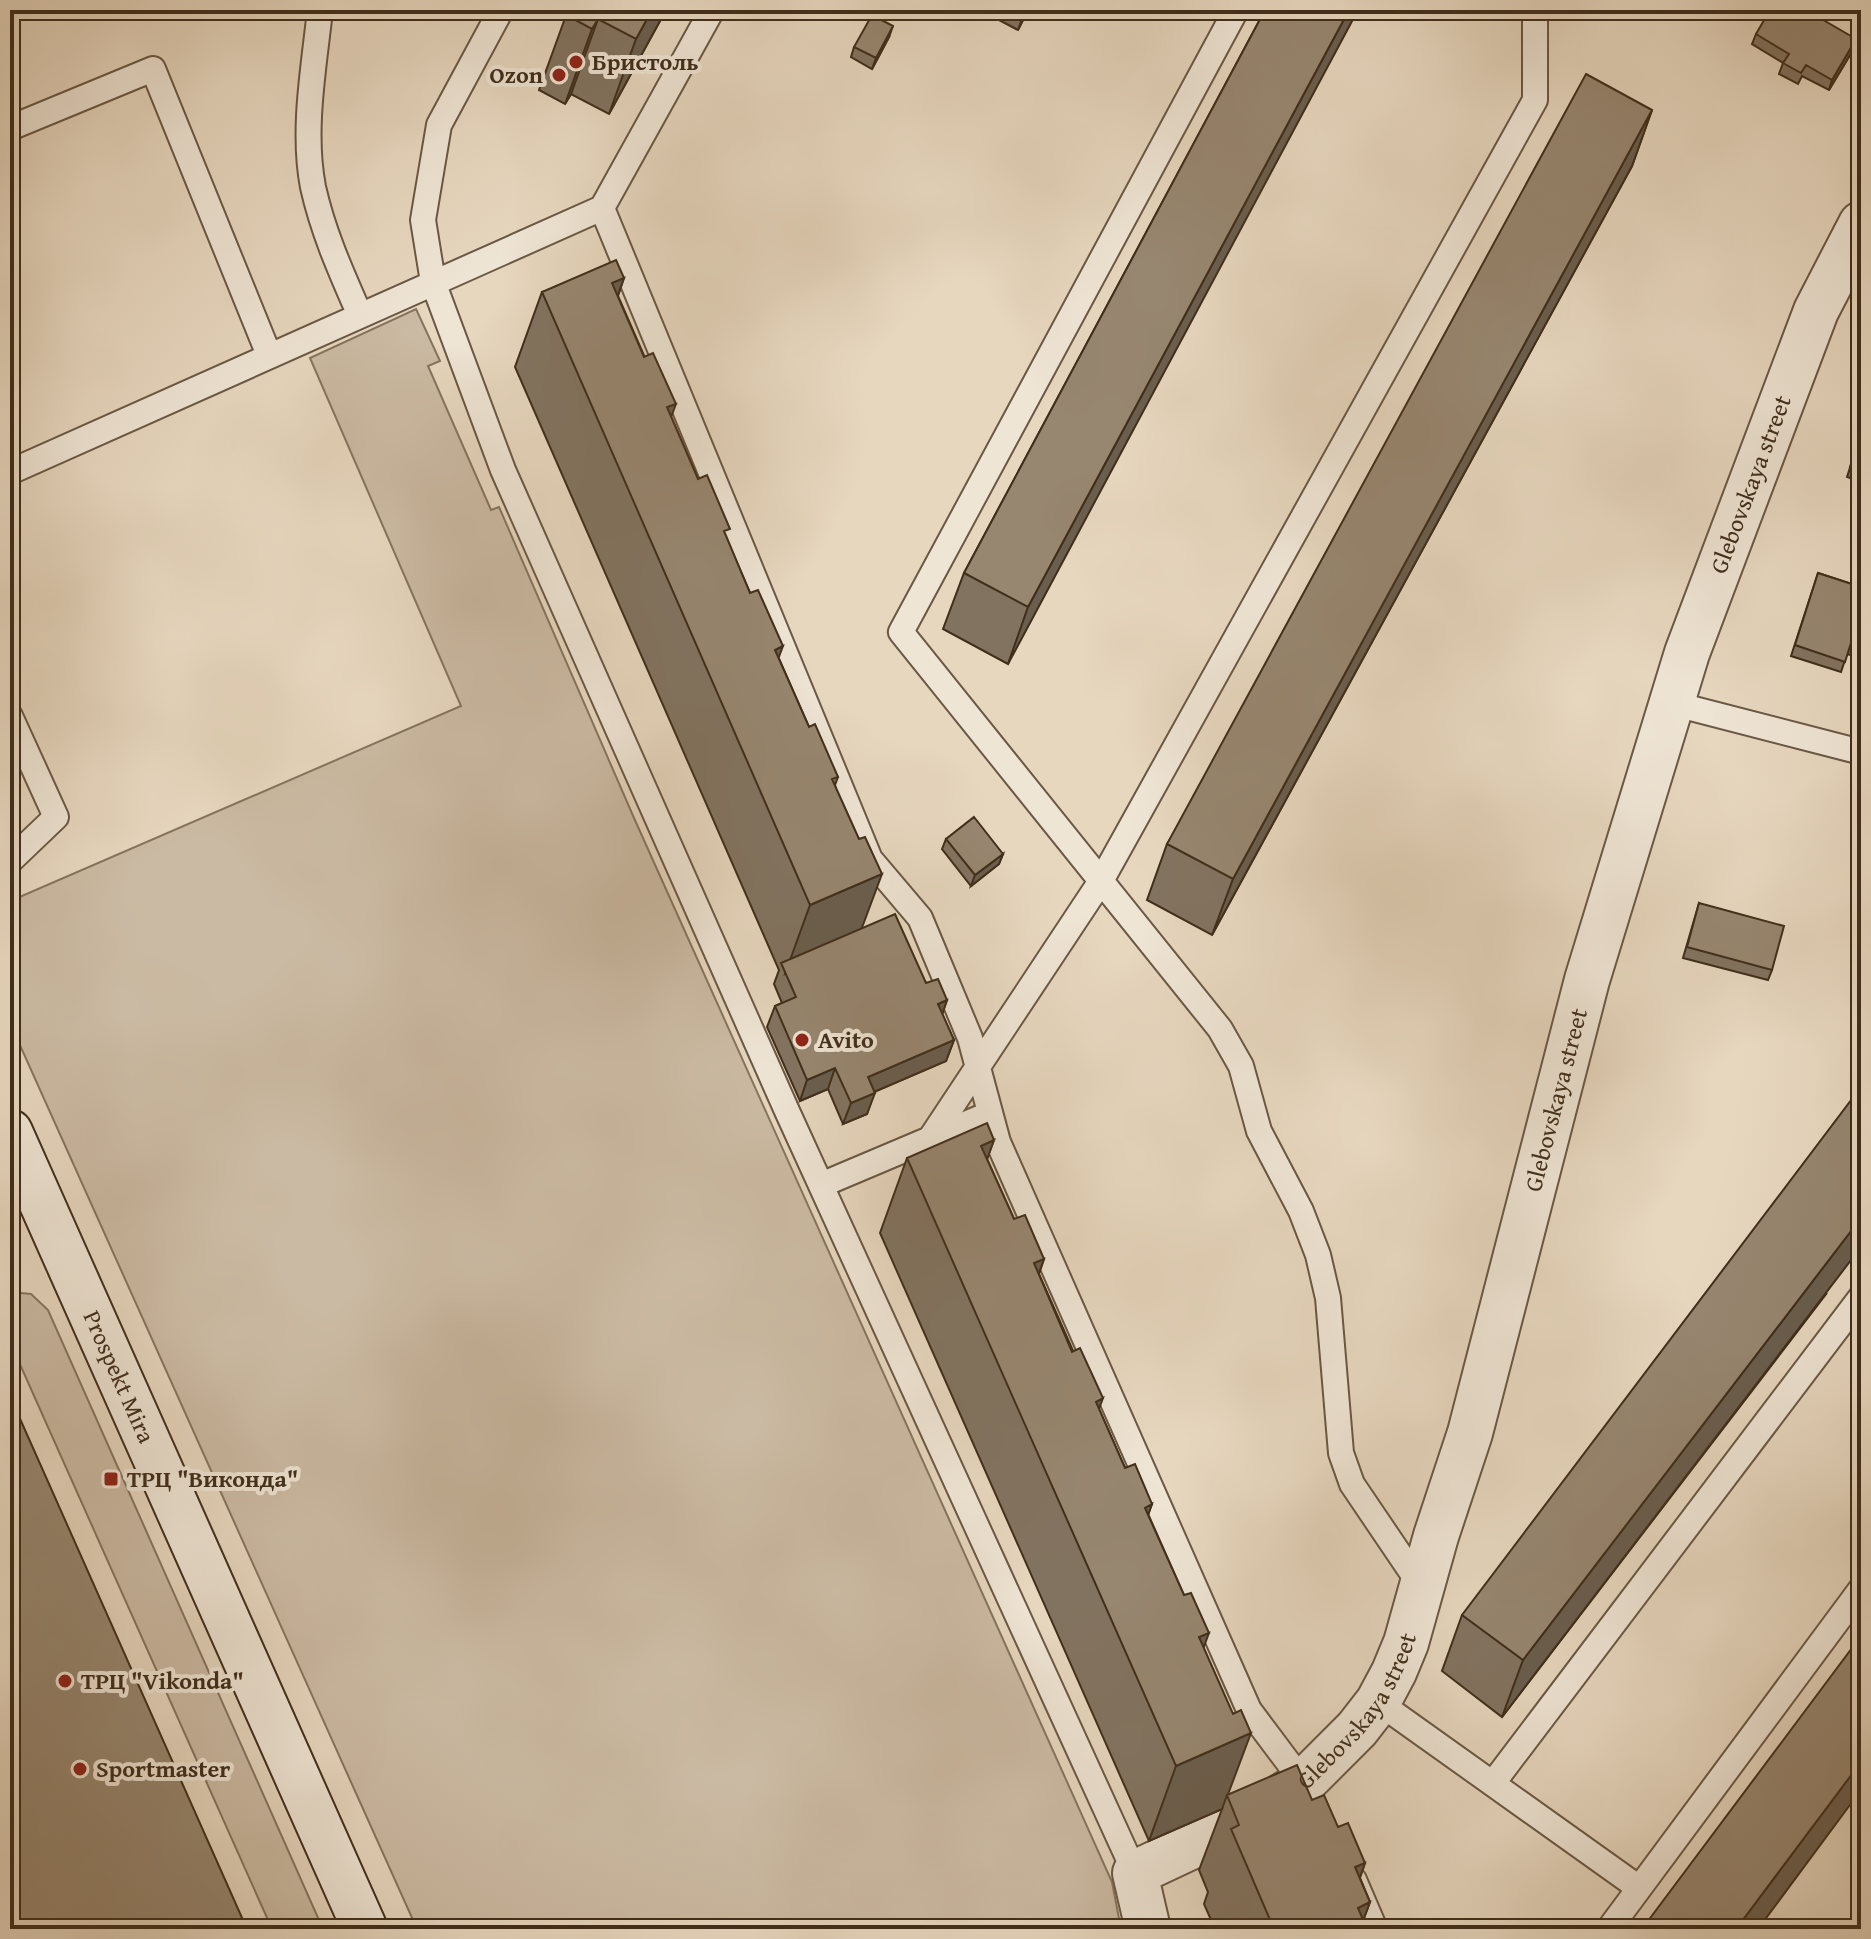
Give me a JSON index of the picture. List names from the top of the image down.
{
  "streets": {
    "street": ["Glebovskaya street", "Prospekt Mira"]
  },
  "places": {
    "other": [
      "Бристоль",
      "Ozon",
      "Avito",
      "ТРЦ \"Vikonda\"",
      "Sportmaster"
    ],
    "transit": ["ТРЦ \"Виконда\""]
  }
}
